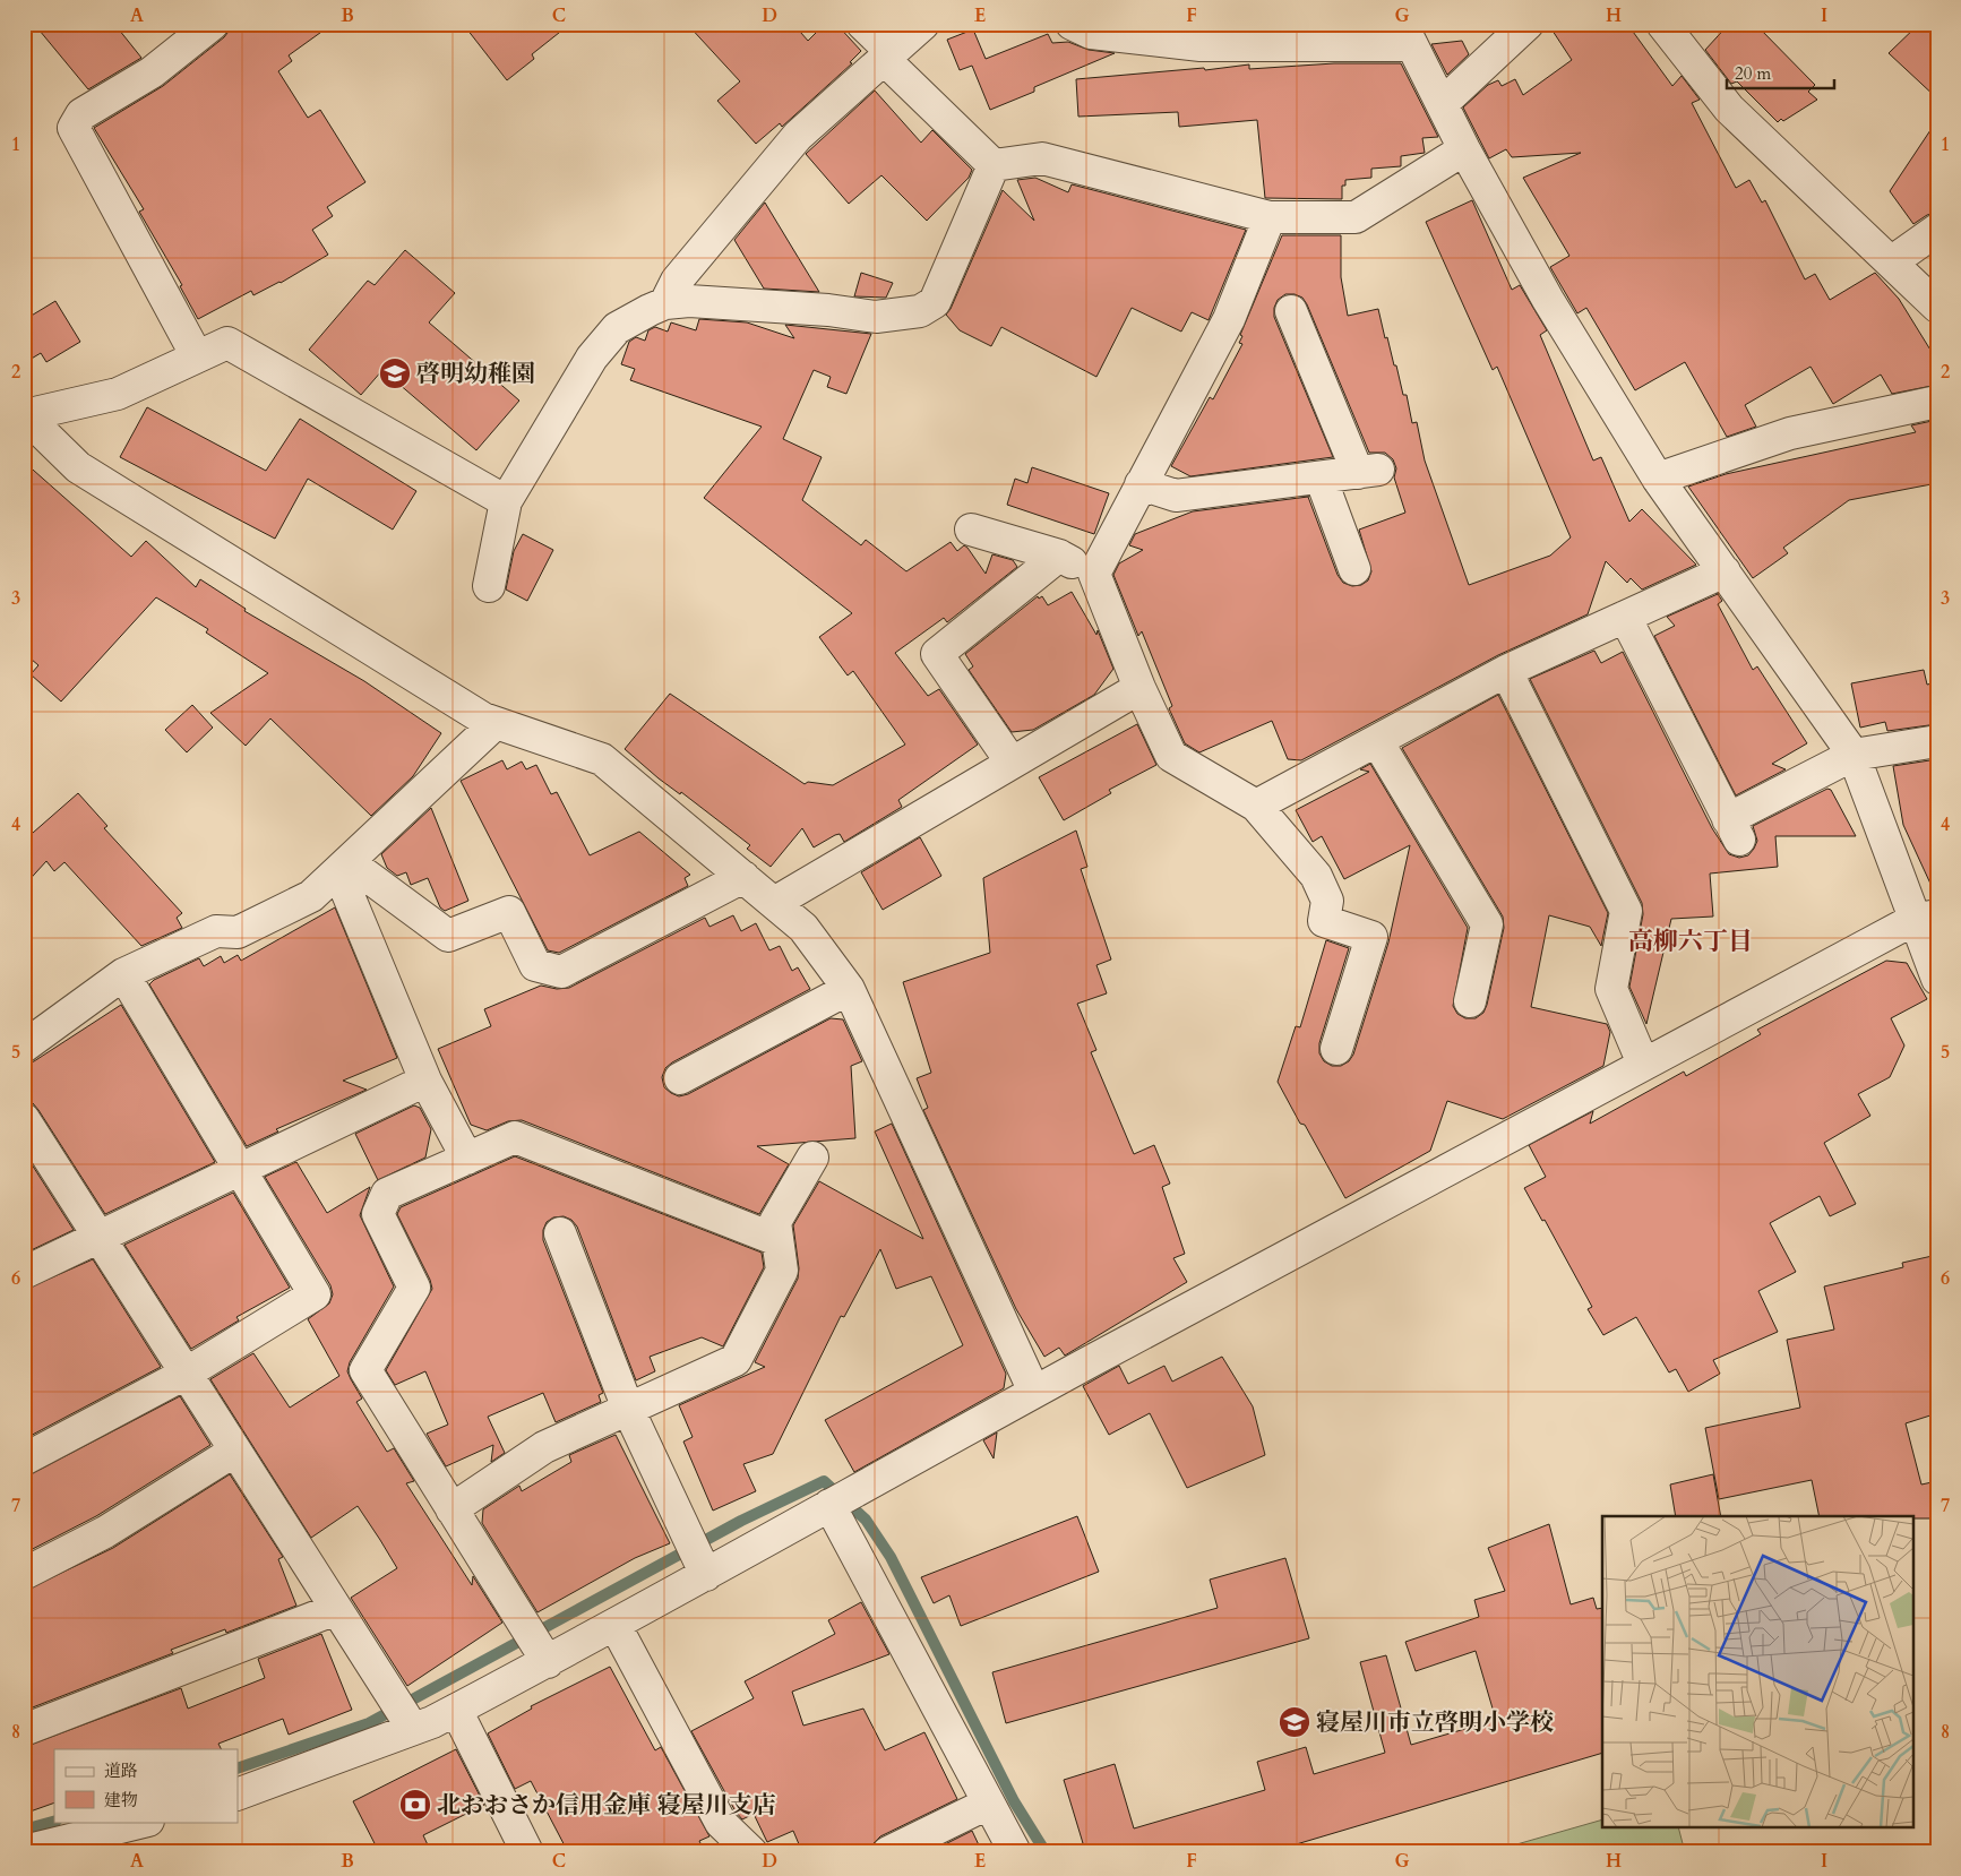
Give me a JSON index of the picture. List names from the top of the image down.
{
  "districts": ["高柳六丁目"],
  "places": {
    "school or university": ["啓明幼稚園", "寝屋川市立啓明小学校"],
    "bank": ["北おおさか信用金庫 寝屋川支店"]
  },
  "legend": ["道路", "建物"],
  "scale_bar": "20 m",
  "grid": {
    "columns": [
      "A",
      "B",
      "C",
      "D",
      "E",
      "F",
      "G",
      "H",
      "I"
    ],
    "rows": [
      "1",
      "2",
      "3",
      "4",
      "5",
      "6",
      "7",
      "8"
    ]
  }
}
